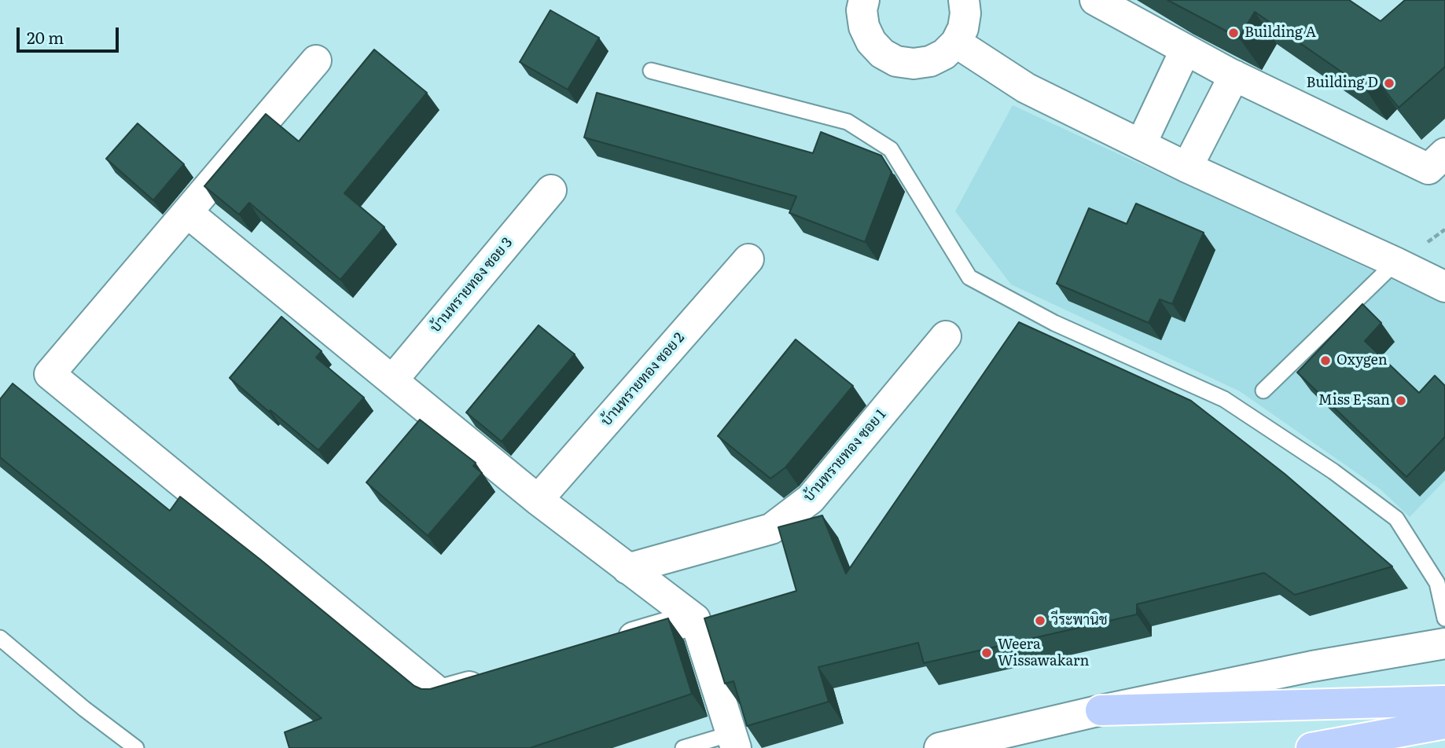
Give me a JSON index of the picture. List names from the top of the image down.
{
  "streets": {
    "street": ["บ้านทรายทอง ซอย 3", "บ้านทรายทอง ซอย 2", "บ้านทรายทอง ซอย 1"]
  },
  "places": [
    "Building A",
    "Building D",
    "Oxygen",
    "Miss E-san",
    "วีระพานิช",
    "Weera Wissawakarn"
  ],
  "scale_bar": "20 m"
}
